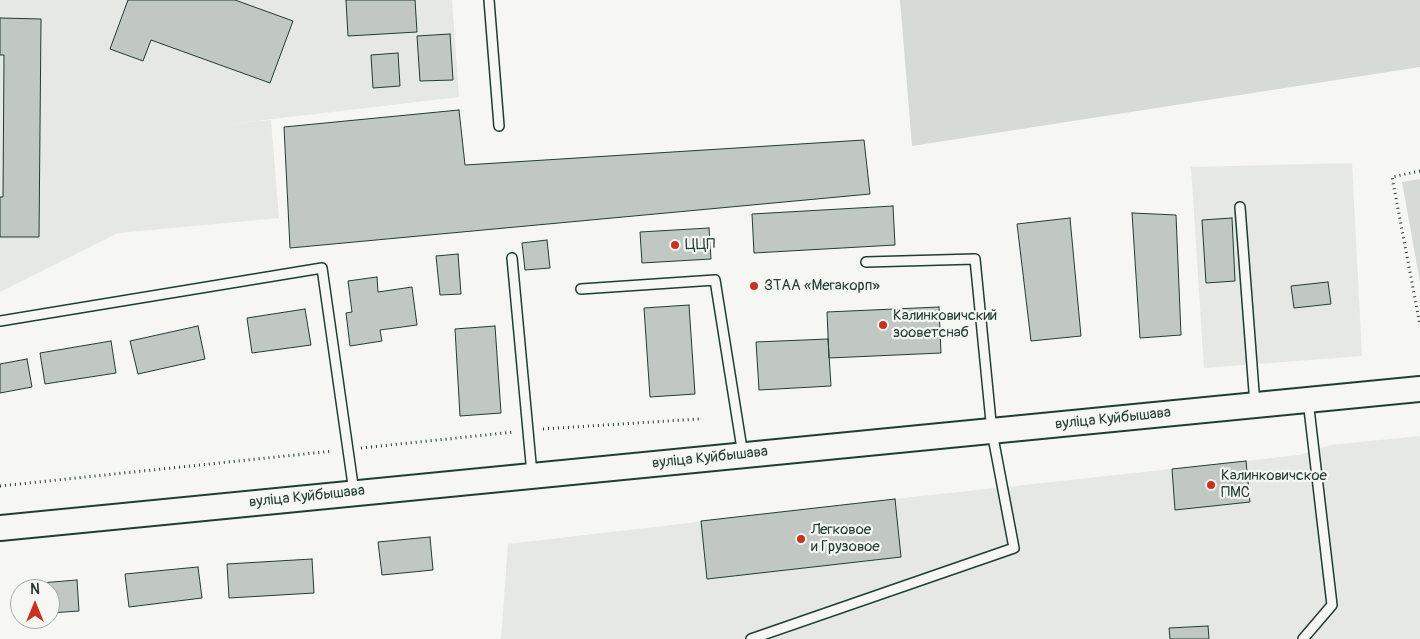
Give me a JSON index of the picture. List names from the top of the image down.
{
  "streets": {
    "main road": ["вуліца Куйбышава"]
  },
  "places": [
    "ЦЦП",
    "ЗТАА «Мегакорп»",
    "Калинковичский зооветснаб",
    "Калинковичское ПМС",
    "Легковое и Грузовое"
  ],
  "north": "top"
}
